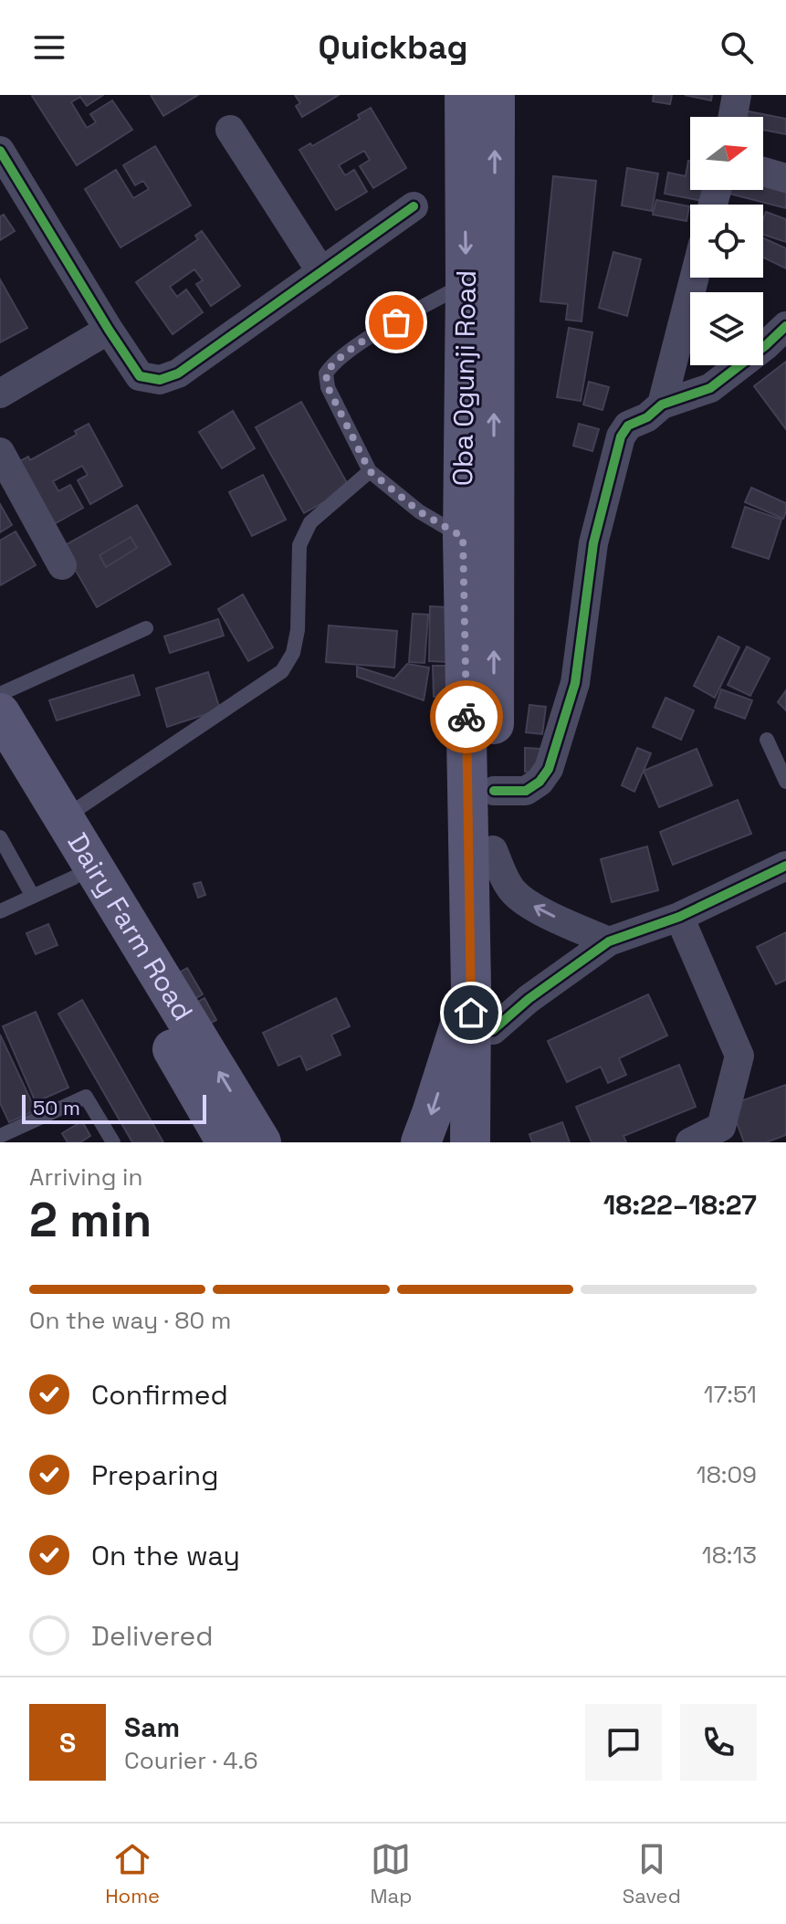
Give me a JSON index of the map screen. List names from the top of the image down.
{
  "streets": {
    "main road": ["Oba Ogunji Road", "Dairy Farm Road"]
  },
  "scale_bar": "50 m",
  "north": "right",
  "page": {
    "header": "Quickbag",
    "scale": "50 m",
    "heading": ["2 min", "Arriving in", "18:22–18:27"],
    "panel": ["Sam", "Courier · 4.6"],
    "bar": "On the way · 80 m",
    "list": [
      ["Confirmed", "17:51"],
      ["Preparing", "18:09"],
      ["On the way", "18:13"],
      "Delivered"
    ],
    "round": "S",
    "tabs": ["Home", "Map", "Saved"]
  }
}
